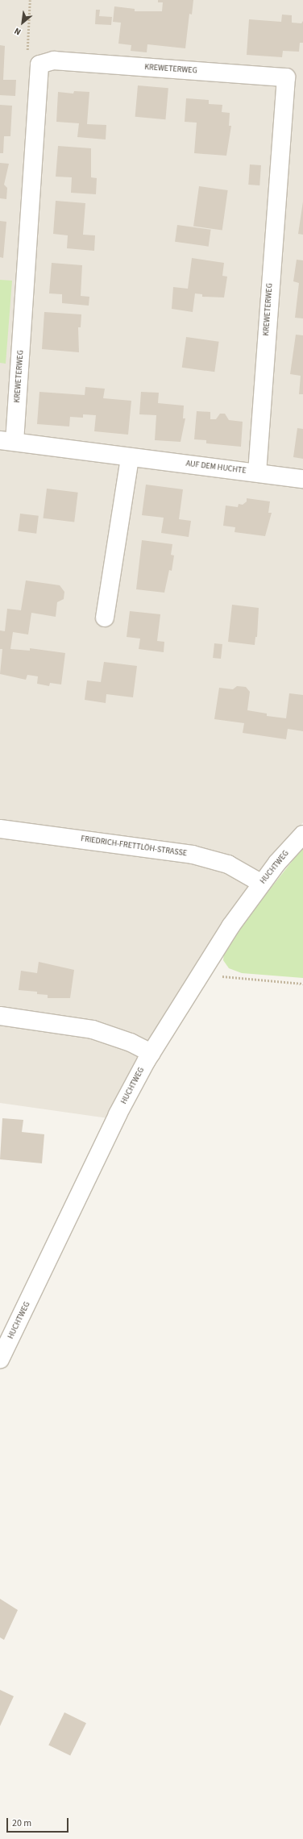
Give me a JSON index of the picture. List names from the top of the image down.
{
  "streets": {
    "street": [
      "KREWETERWEG",
      "AUF DEM HUCHTE",
      "FRIEDRICH-FRETTLÖH-STRASSE",
      "HUCHTWEG"
    ]
  },
  "crossings": [
    ["KREWETERWEG", "AUF DEM HUCHTE"],
    ["FRIEDRICH-FRETTLÖH-STRASSE", "HUCHTWEG"]
  ],
  "scale_bar": "20 m",
  "north": "bottom left"
}
